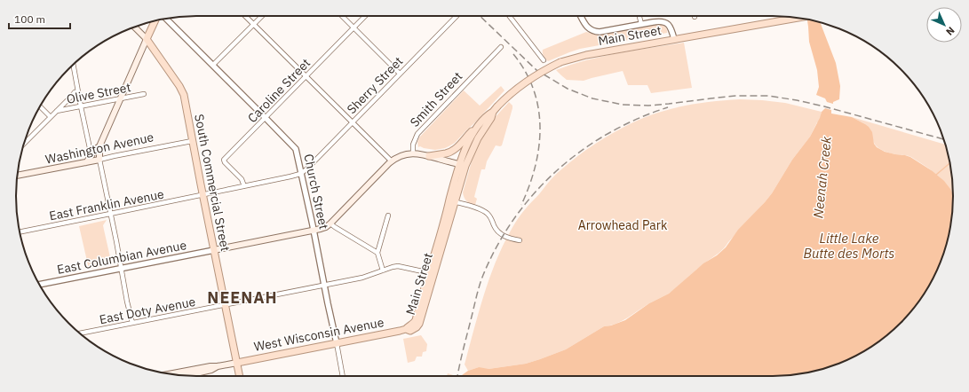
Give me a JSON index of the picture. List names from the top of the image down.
{
  "streets": {
    "main road": [
      "Main Street",
      "Washington Avenue",
      "South Commercial Street",
      "West Wisconsin Avenue"
    ],
    "street": [
      "Sherry Street",
      "Caroline Street",
      "Olive Street",
      "Smith Street",
      "Church Street",
      "East Franklin Avenue",
      "East Columbian Avenue",
      "East Doty Avenue"
    ]
  },
  "crossings": [
    ["Main Street", "East Doty Avenue"],
    ["Main Street", "West Wisconsin Avenue"],
    ["Sherry Street", "Church Street"],
    ["Sherry Street", "East Franklin Avenue"],
    ["Caroline Street", "Church Street"],
    ["Caroline Street", "East Franklin Avenue"],
    ["Washington Avenue", "South Commercial Street"],
    ["South Commercial Street", "East Franklin Avenue"],
    ["South Commercial Street", "East Columbian Avenue"],
    ["South Commercial Street", "East Doty Avenue"],
    ["South Commercial Street", "West Wisconsin Avenue"],
    ["Church Street", "East Franklin Avenue"],
    ["Church Street", "East Doty Avenue"],
    ["Church Street", "West Wisconsin Avenue"]
  ],
  "districts": ["NEENAH"],
  "water": ["Neenah Creek", "Little Lake Butte des Morts"],
  "parks": ["Arrowhead Park"],
  "scale_bar": "100 m",
  "north": "bottom right"
}
